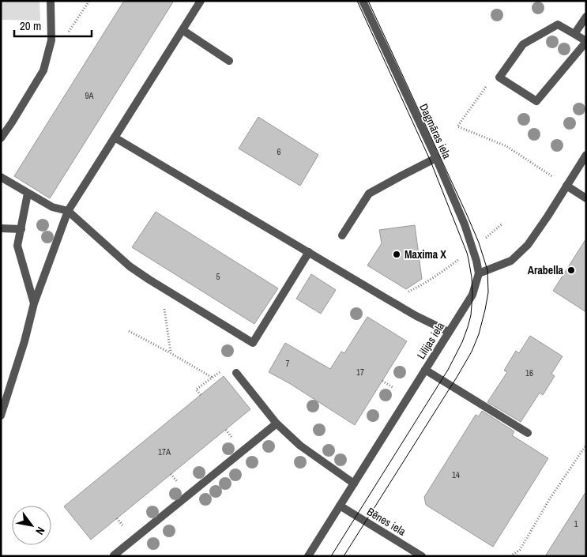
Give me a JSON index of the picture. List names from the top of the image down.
{
  "streets": {
    "street": ["Dagmāras iela", "Lilijas iela", "Bēnes iela"]
  },
  "crossings": [
    ["Dagmāras iela", "Lilijas iela"],
    ["Lilijas iela", "Bēnes iela"]
  ],
  "places": ["Maxima X", "Arabella"],
  "house_numbers": [
    "9A",
    "6",
    "5",
    "7",
    "17",
    "16",
    "17A",
    "14",
    "1"
  ],
  "scale_bar": "20 m",
  "north": "bottom right"
}
